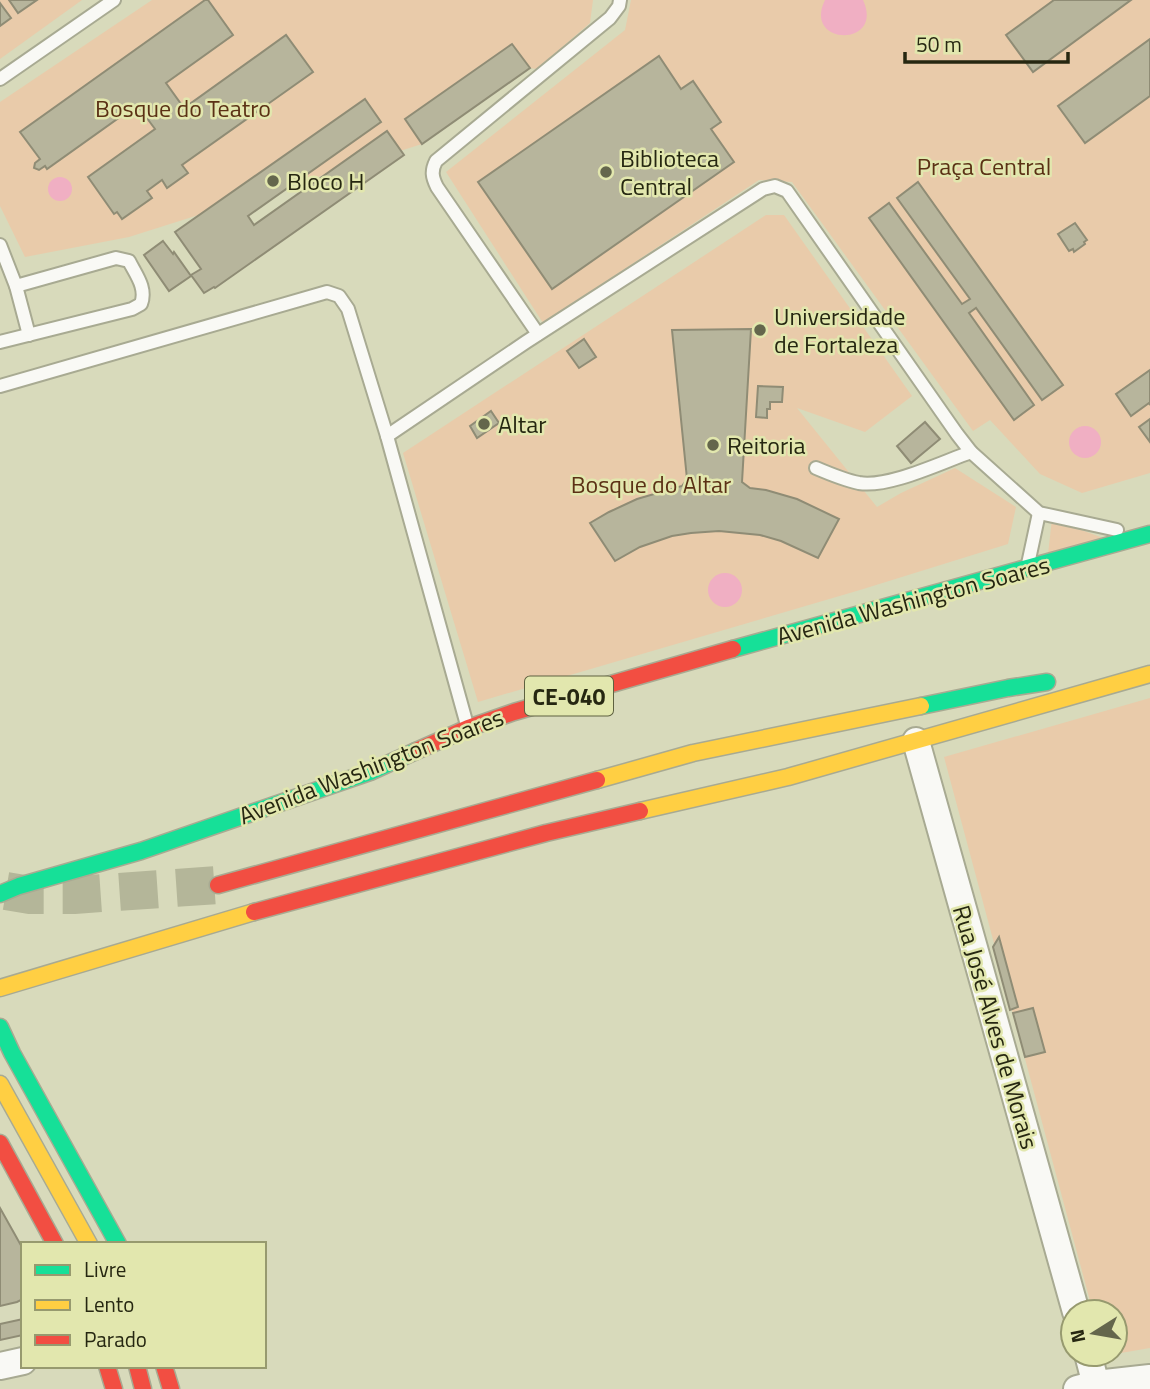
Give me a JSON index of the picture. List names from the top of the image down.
{
  "streets": {
    "main road": ["Avenida Washington Soares", "CE-040"],
    "street": ["Rua José Alves de Morais"]
  },
  "parks": ["Bosque do Teatro", "Praça Central", "Bosque do Altar"],
  "places": [
    "Biblioteca Central",
    "Bloco H",
    "Universidade de Fortaleza",
    "Altar",
    "Reitoria"
  ],
  "legend": ["Livre", "Lento", "Parado"],
  "scale_bar": "50 m",
  "north": "left"
}
